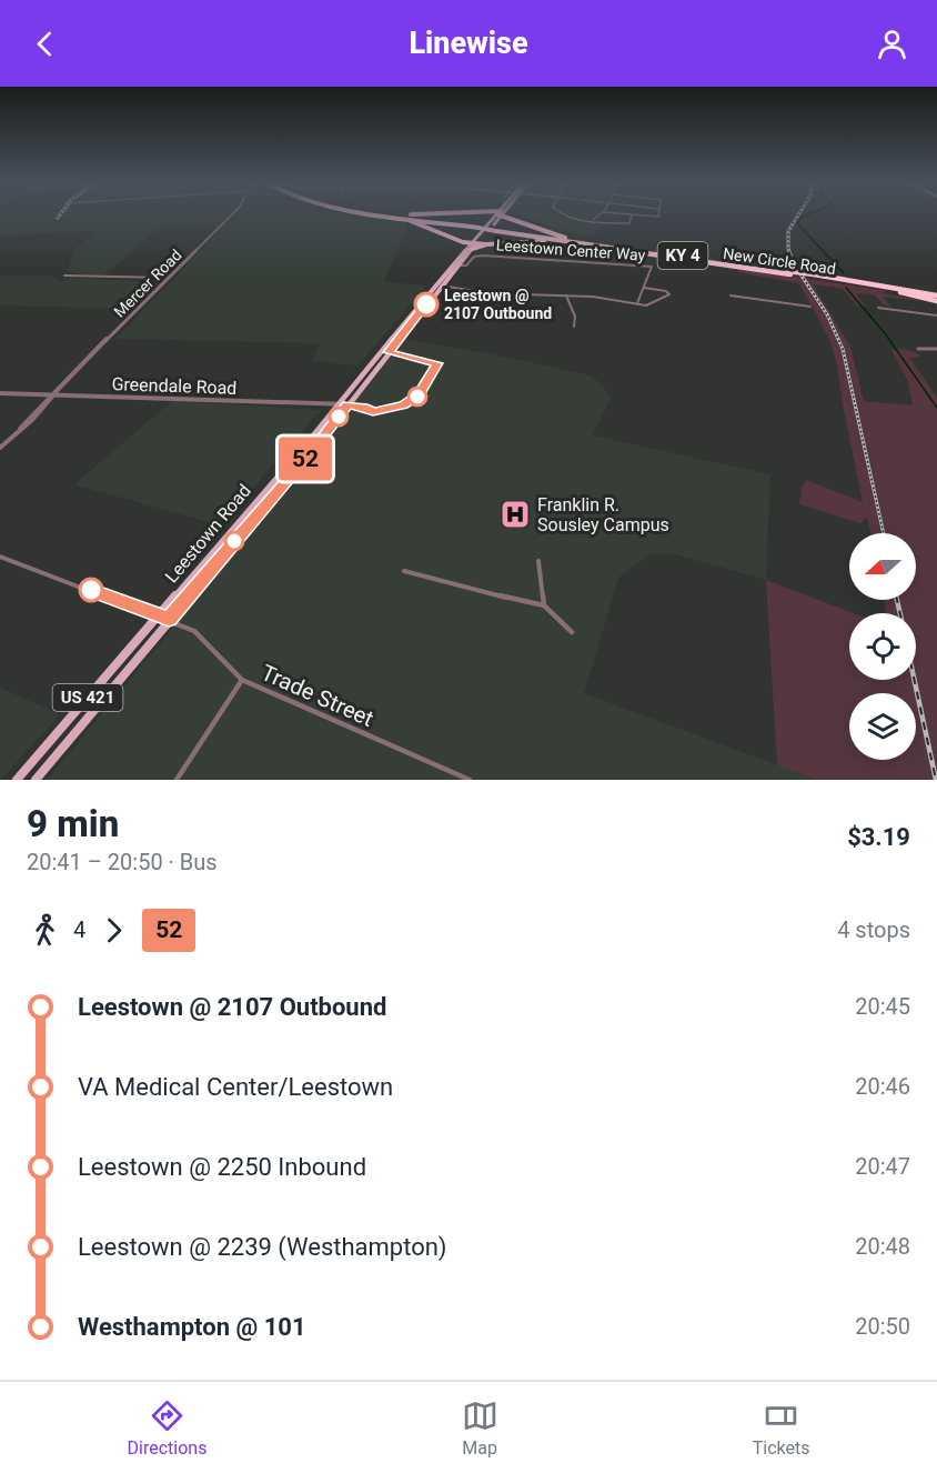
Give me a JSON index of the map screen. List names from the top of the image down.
{
  "streets": {
    "highway": ["KY 4", "New Circle Road"],
    "main road": ["Leestown Road", "US 421"],
    "street": [
      "Leestown Center Way",
      "Mercer Road",
      "Greendale Road",
      "Trade Street"
    ]
  },
  "crossings": [
    ["Leestown Center Way", "Leestown Road"],
    ["Mercer Road", "Greendale Road"],
    ["Greendale Road", "Leestown Road"],
    ["Leestown Road", "Trade Street"]
  ],
  "places": {
    "other": ["Leestown @ 2107 Outbound"],
    "hospital": ["Franklin R. Sousley Campus"]
  },
  "lines": ["bus line 52"],
  "north": "left",
  "page": {
    "header": "Linewise",
    "on_map": "52",
    "heading": ["9 min", "20:41 – 20:50 · Bus", "$3.19"],
    "legs": ["4", "52", "4 stops"],
    "list": [
      {
        "name": "Leestown @ 2107 Outbound",
        "value": "20:45"
      },
      {
        "name": "VA Medical Center/Leestown",
        "value": "20:46"
      },
      {
        "name": "Leestown @ 2250 Inbound",
        "value": "20:47"
      },
      {
        "name": "Leestown @ 2239 (Westhampton)",
        "value": "20:48"
      },
      {
        "name": "Westhampton @ 101",
        "value": "20:50"
      }
    ],
    "tabs": ["Directions", "Map", "Tickets"]
  }
}
